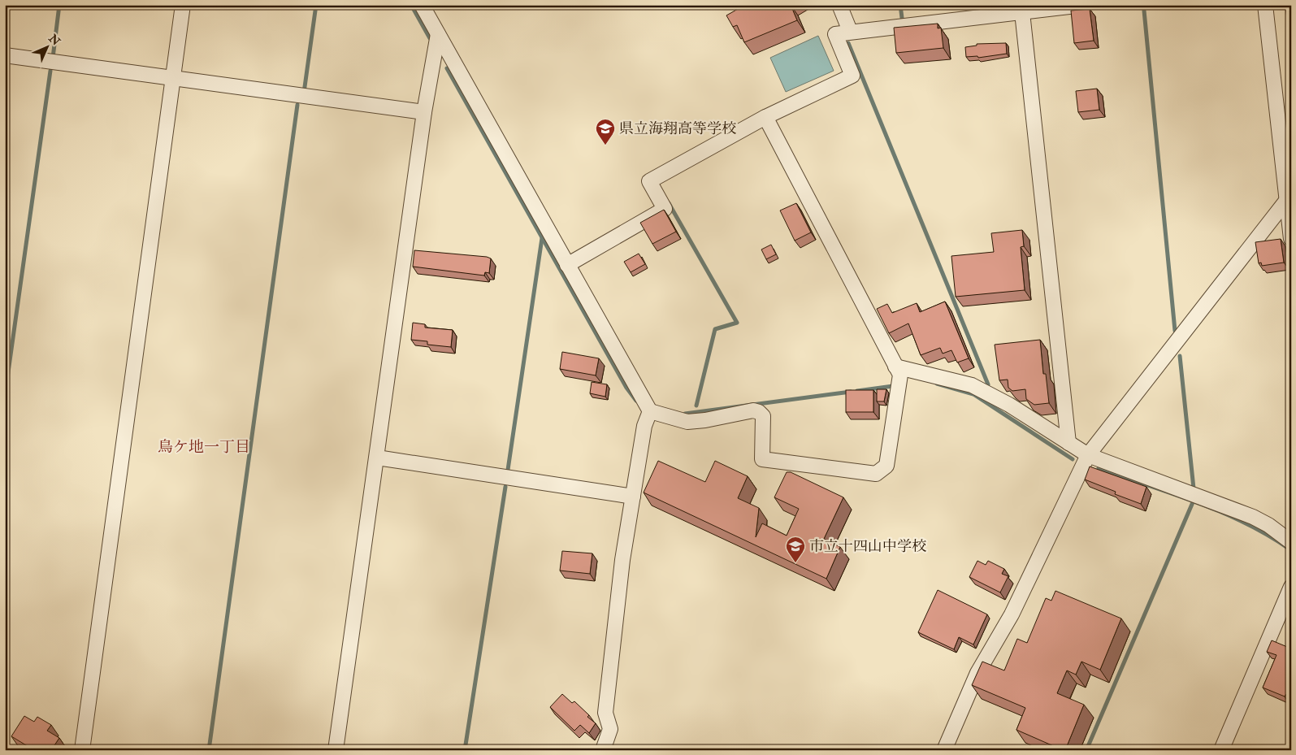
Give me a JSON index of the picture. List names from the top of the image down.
{
  "districts": ["鳥ケ地一丁目"],
  "places": {
    "school or university": ["県立海翔高等学校", "市立十四山中学校"]
  },
  "north": "top right"
}
